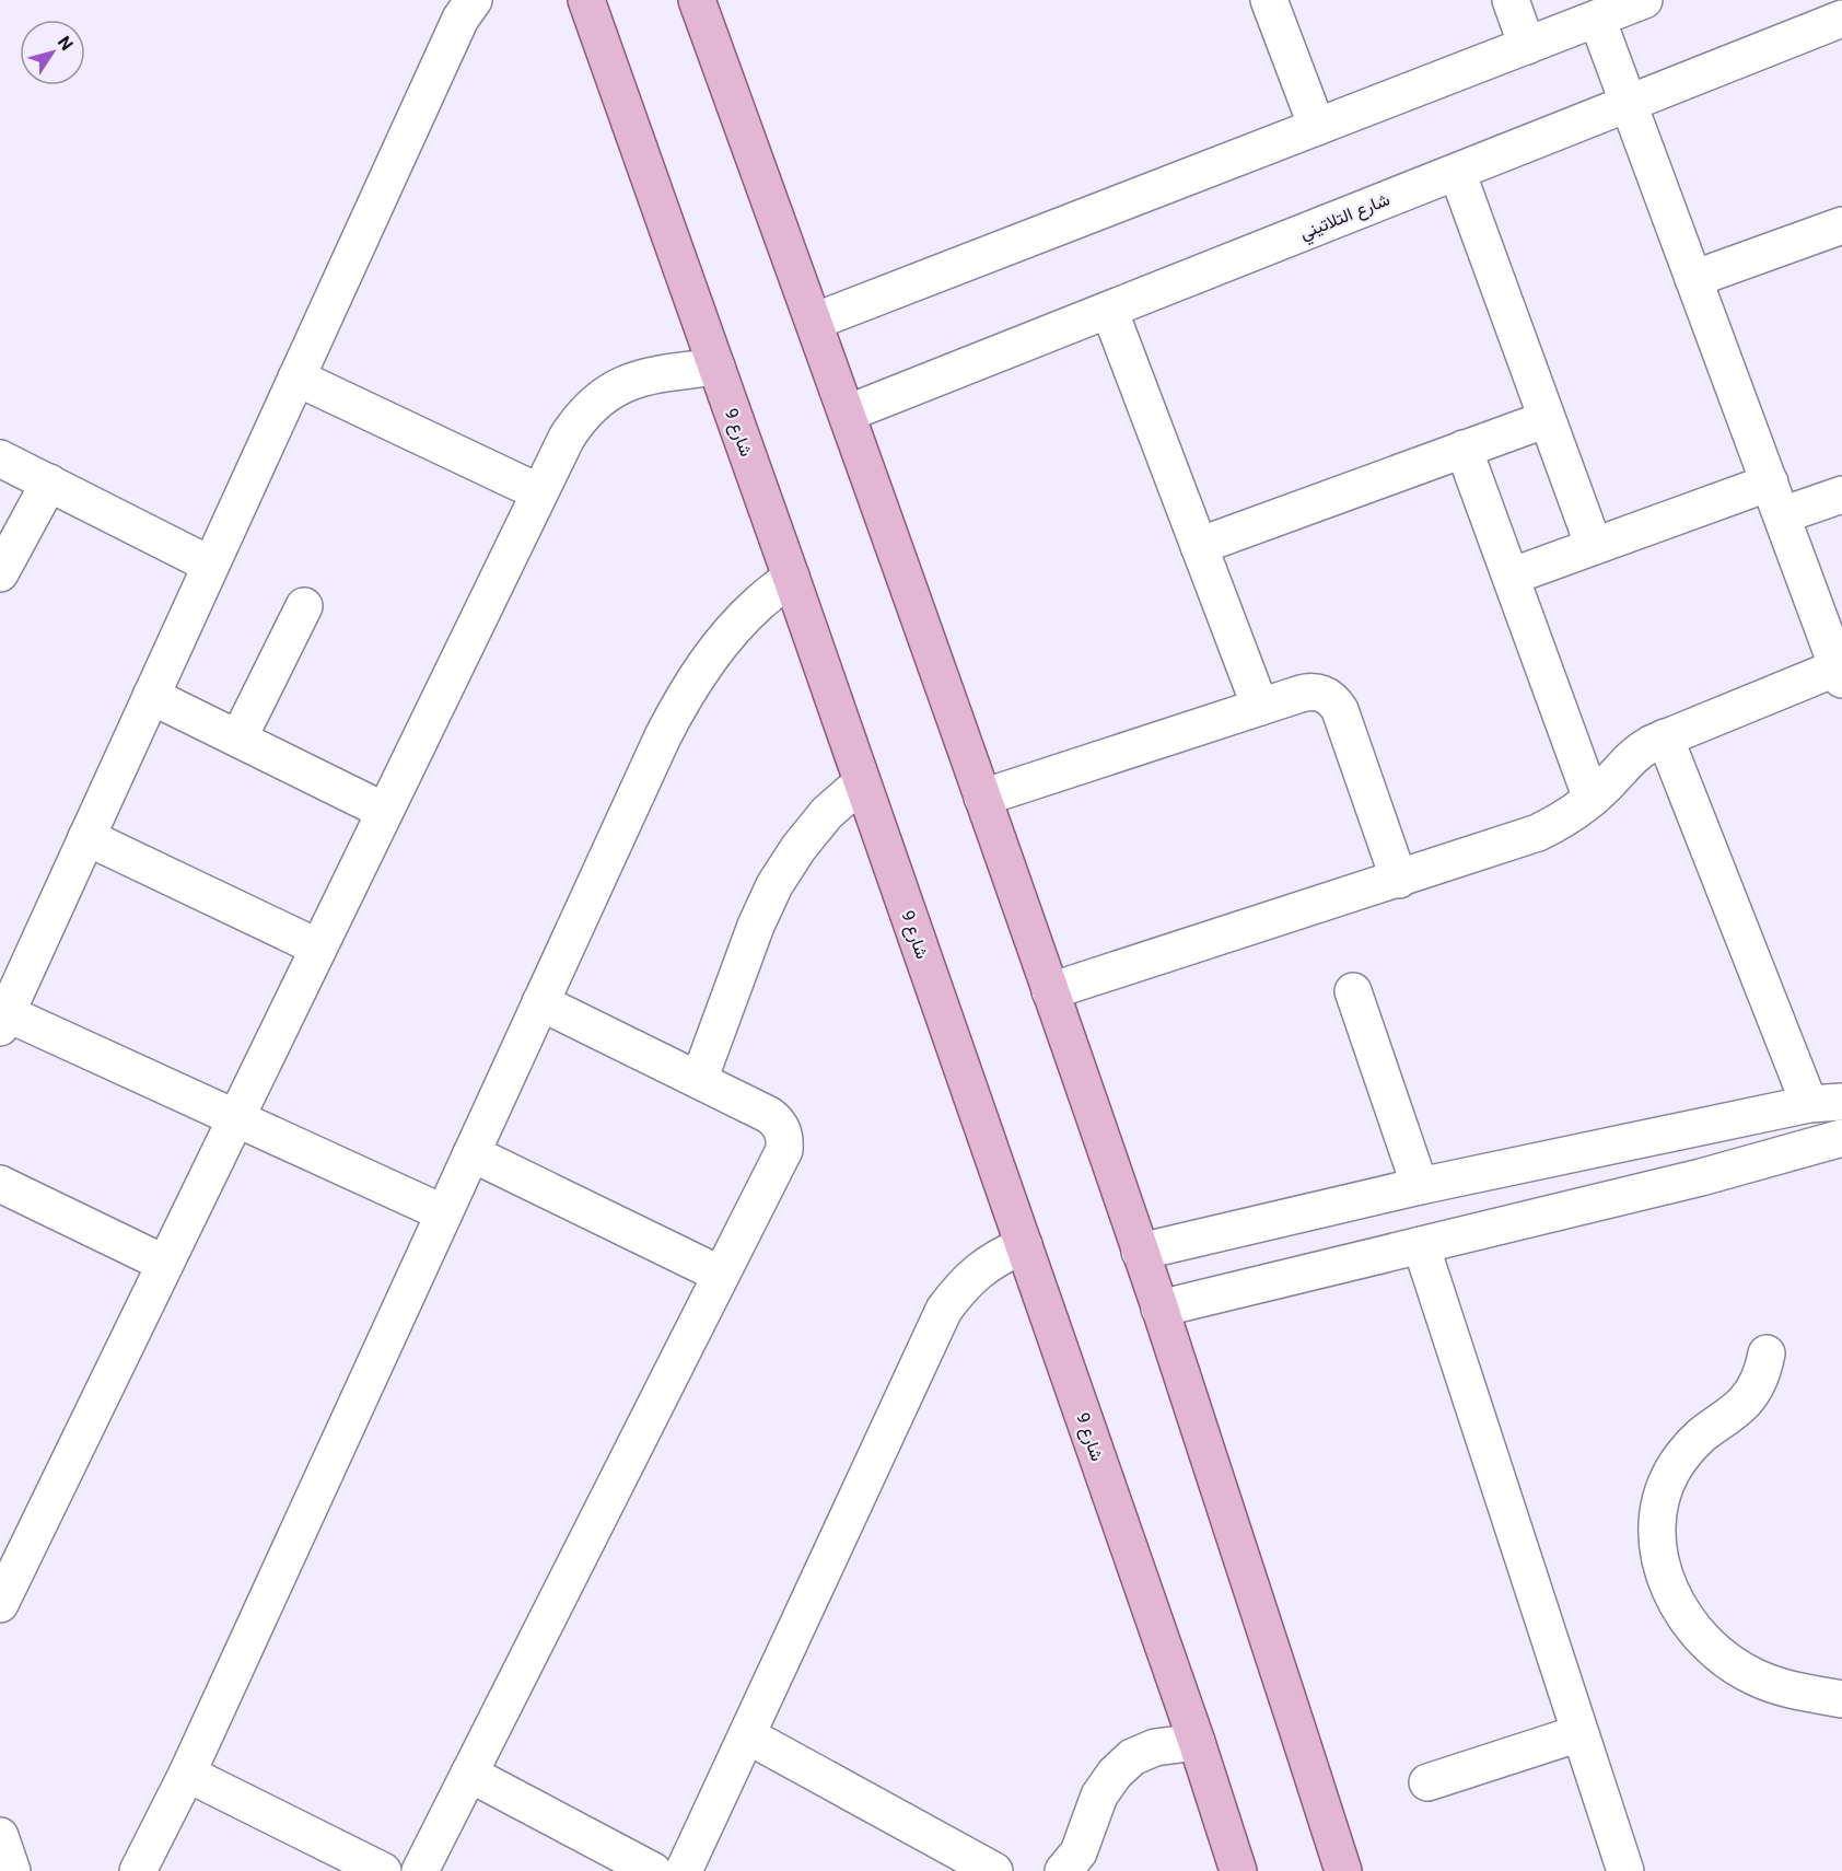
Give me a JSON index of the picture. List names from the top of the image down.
{
  "streets": {
    "main road": ["شارع 9"],
    "street": ["شارع التلاتيني"]
  },
  "north": "top right"
}
